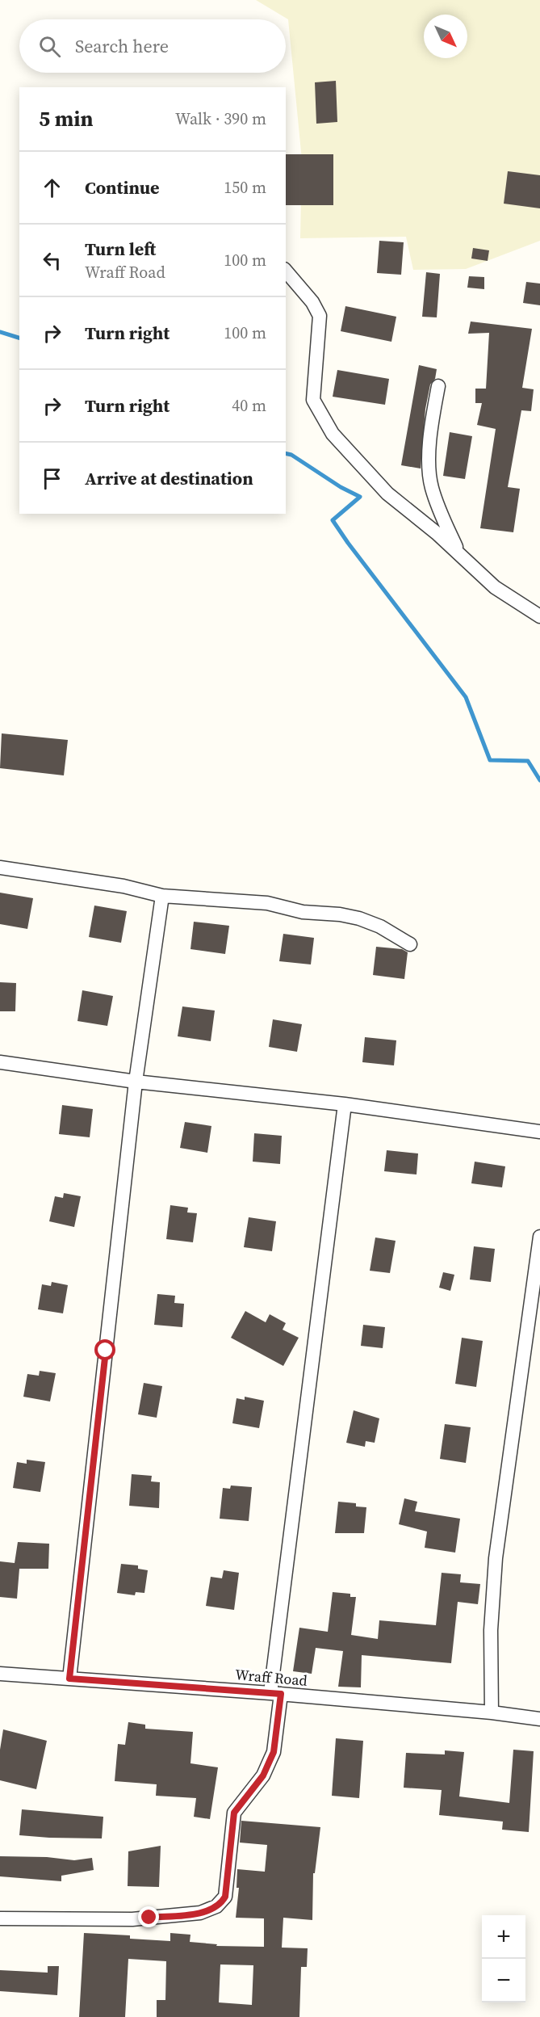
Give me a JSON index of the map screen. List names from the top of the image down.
{
  "streets": {
    "street": ["Wraff Road"]
  },
  "north": "bottom right",
  "page": {
    "search": "Search here",
    "heading": ["5 min", "Walk · 390 m"],
    "list": [
      ["Continue", "150 m"],
      ["Turn left", "Wraff Road", "100 m"],
      ["Turn right", "100 m"],
      ["Turn right", "40 m"],
      "Arrive at destination"
    ],
    "map_buttons": ["+", "−"]
  }
}
